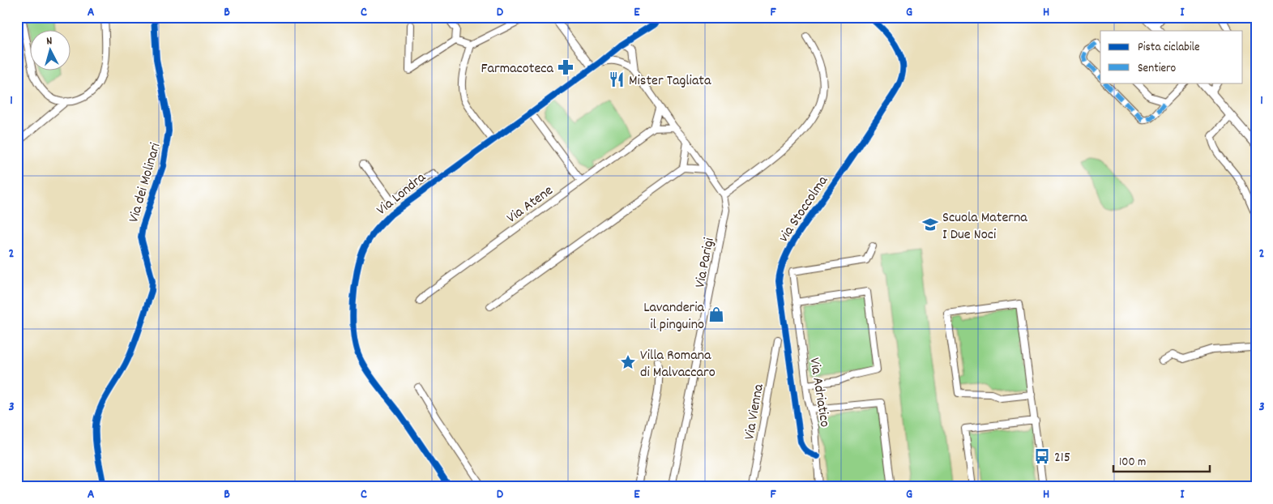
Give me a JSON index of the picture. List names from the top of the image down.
{
  "streets": {
    "street": [
      "Via dei Molinari",
      "Via Londra",
      "Via Atene",
      "via Stoccolma",
      "Via Parigi",
      "Via Adriatico",
      "Via Vienna"
    ]
  },
  "crossings": [
    ["via Stoccolma", "Via Adriatico"]
  ],
  "places": {
    "pharmacy": ["Farmacoteca"],
    "restaurant": ["Mister Tagliata"],
    "school or university": ["Scuola Materna I Due Noci"],
    "shop": ["Lavanderia il pinguino"],
    "place": ["Villa Romana di Malvaccaro"],
    "bus stop": ["215"]
  },
  "legend": ["Pista ciclabile", "Sentiero"],
  "scale_bar": "100 m",
  "north": "top",
  "grid": {
    "columns": [
      "A",
      "B",
      "C",
      "D",
      "E",
      "F",
      "G",
      "H",
      "I"
    ],
    "rows": ["1", "2", "3"]
  }
}
